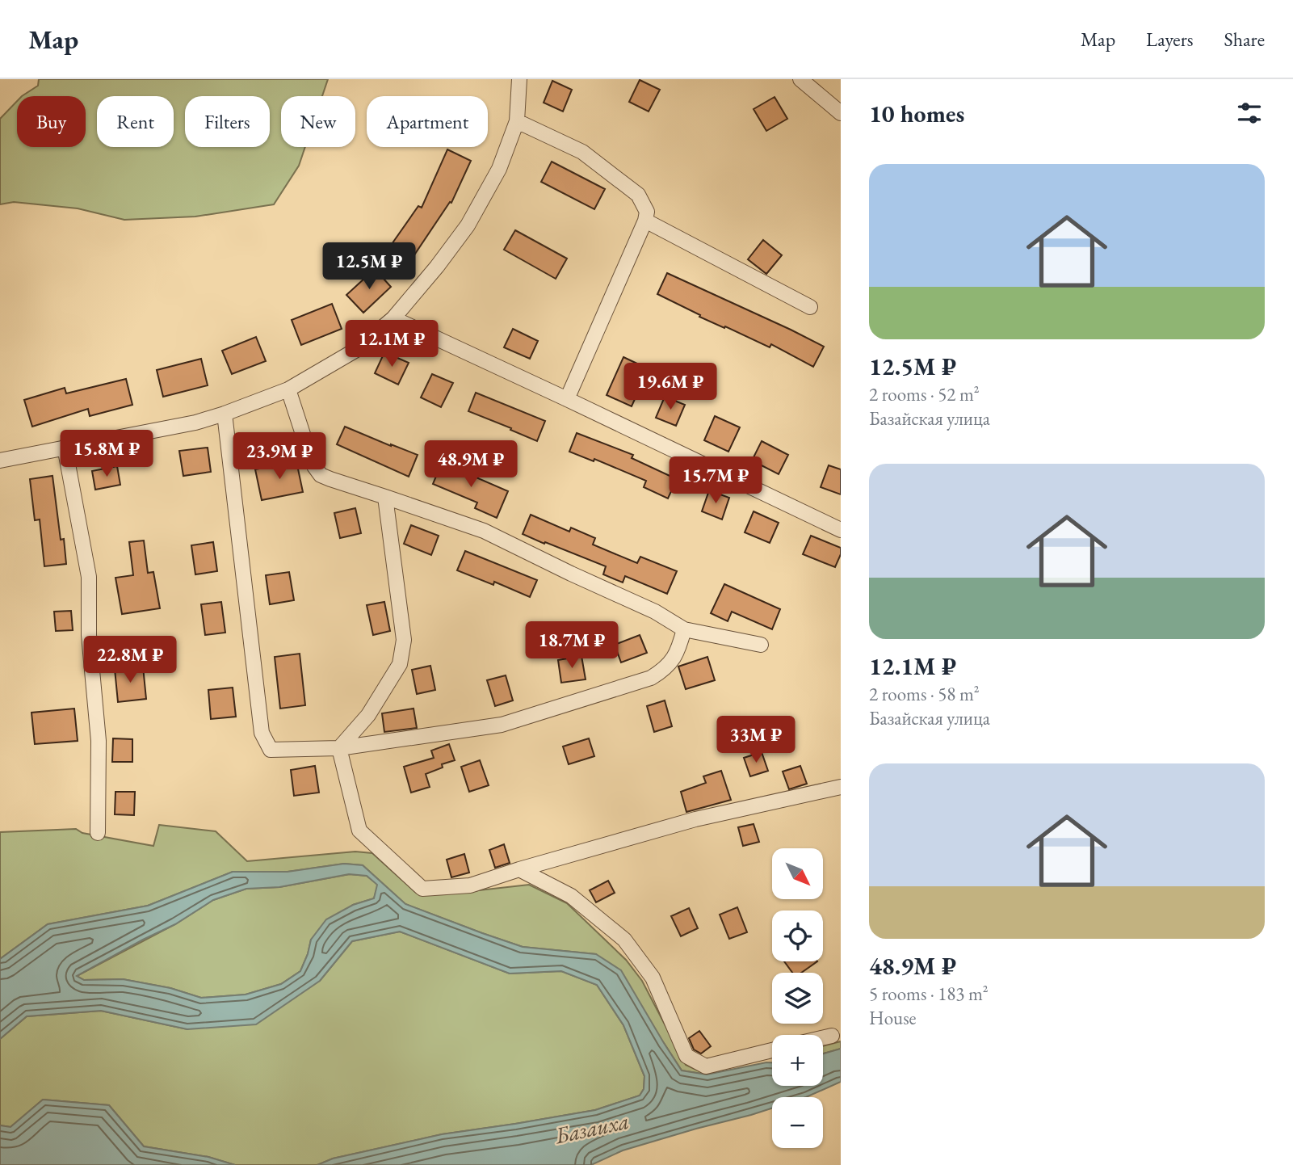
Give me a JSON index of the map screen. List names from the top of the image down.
{
  "water": ["Базаиха"],
  "north": "bottom right",
  "page": {
    "header": "Map",
    "nav": ["Map", "Layers", "Share"],
    "heading": "10 homes",
    "chip": [
      "Buy",
      "Rent",
      "Filters",
      "New",
      "Apartment"
    ],
    "list": [
      {
        "name": "12.5M ₽",
        "note": "2 rooms · 52 m² · Базайская улица"
      },
      {
        "name": "12.1M ₽",
        "note": "2 rooms · 58 m² · Базайская улица"
      },
      {
        "name": "48.9M ₽",
        "note": "5 rooms · 183 m² · House"
      }
    ],
    "price": [
      "12.5M ₽",
      "12.1M ₽",
      "19.6M ₽",
      "15.8M ₽",
      "23.9M ₽",
      "48.9M ₽",
      "15.7M ₽",
      "18.7M ₽",
      "22.8M ₽",
      "33M ₽"
    ],
    "map_buttons": ["+", "−"]
  }
}
